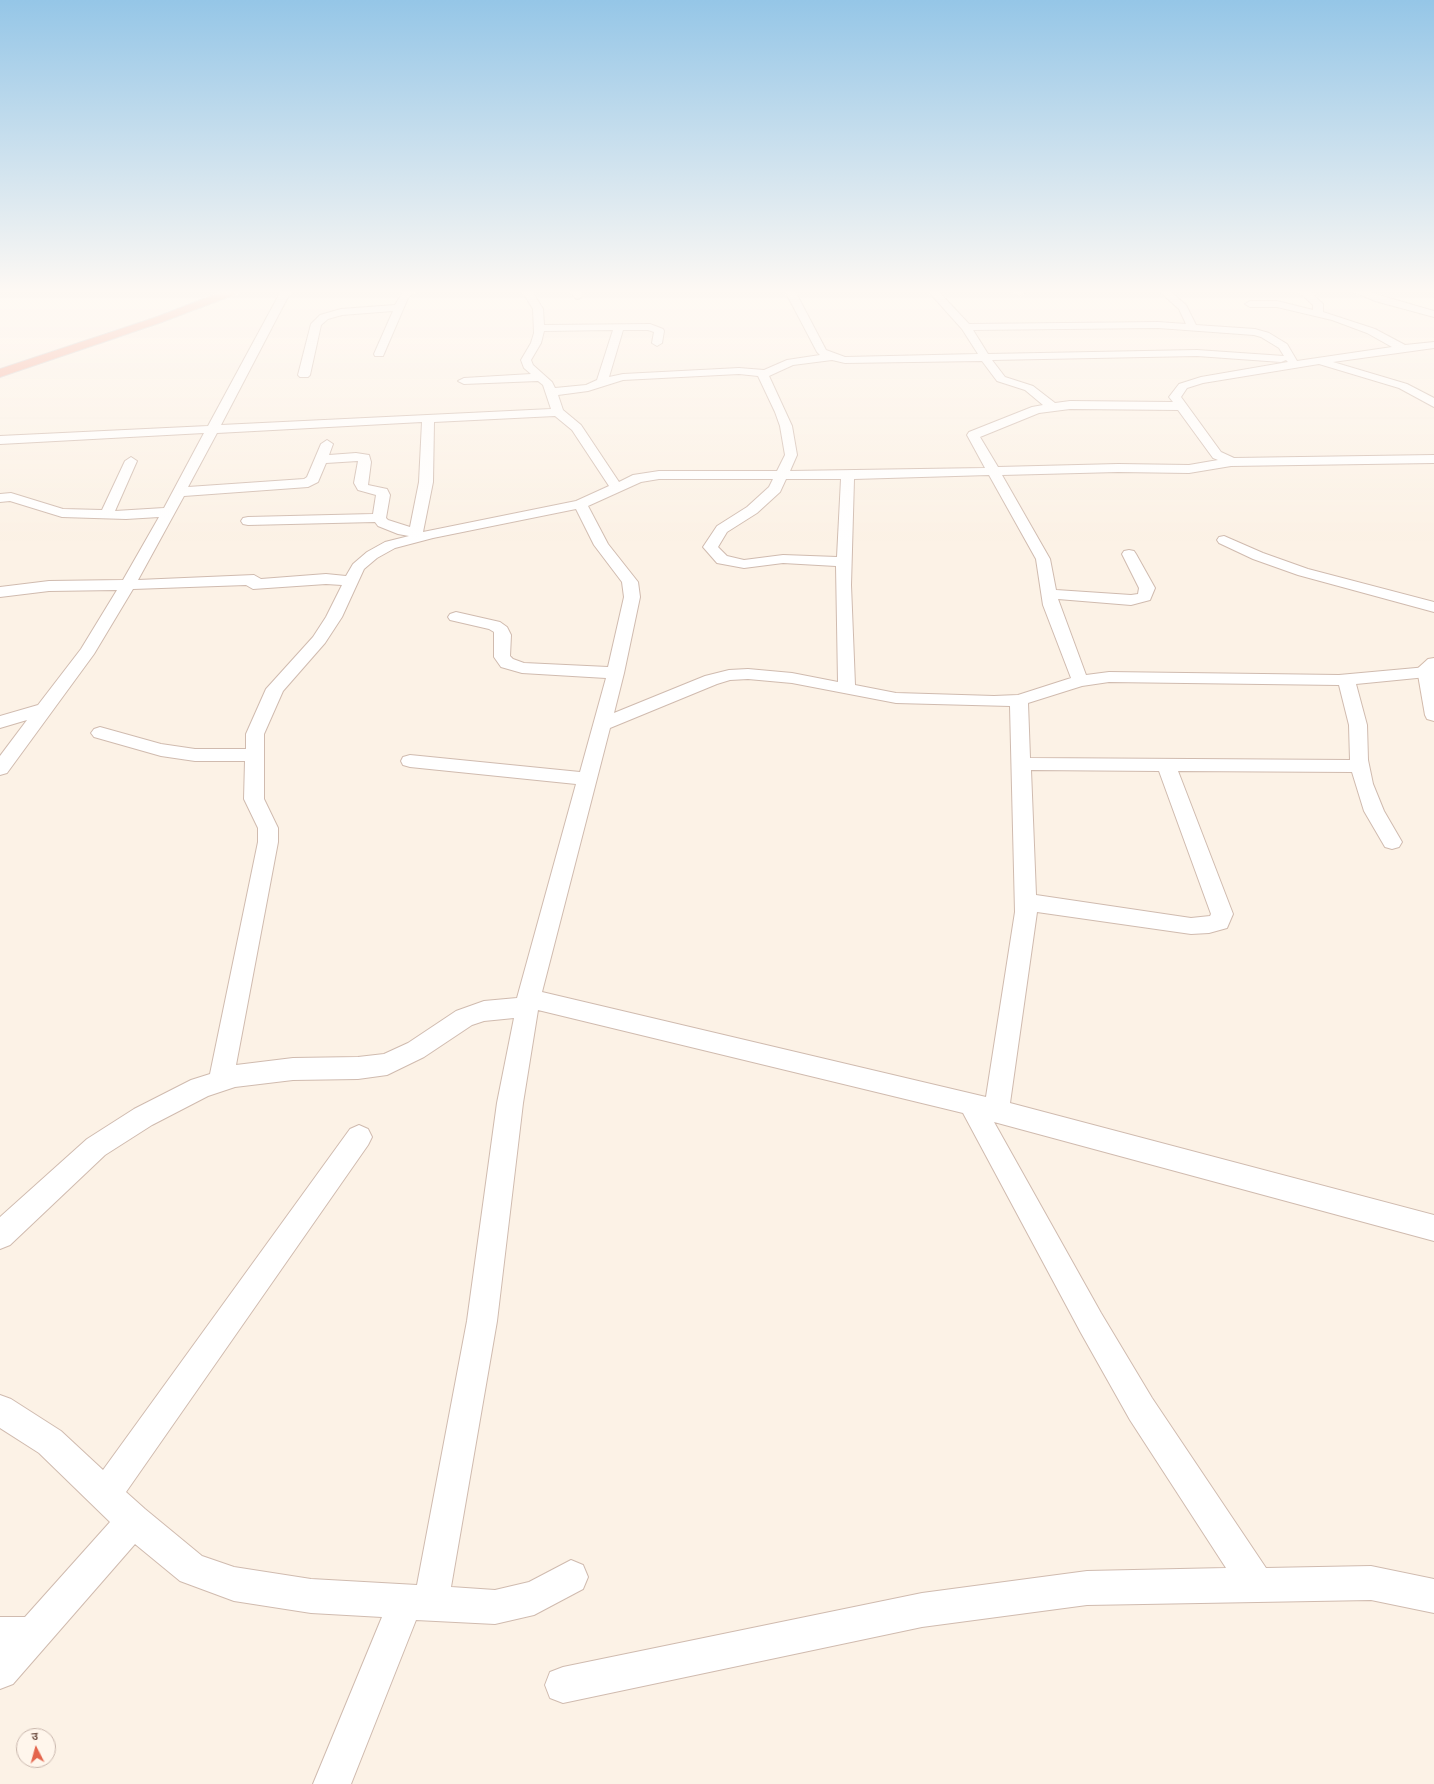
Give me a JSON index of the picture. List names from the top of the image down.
{
  "north": "top"
}
